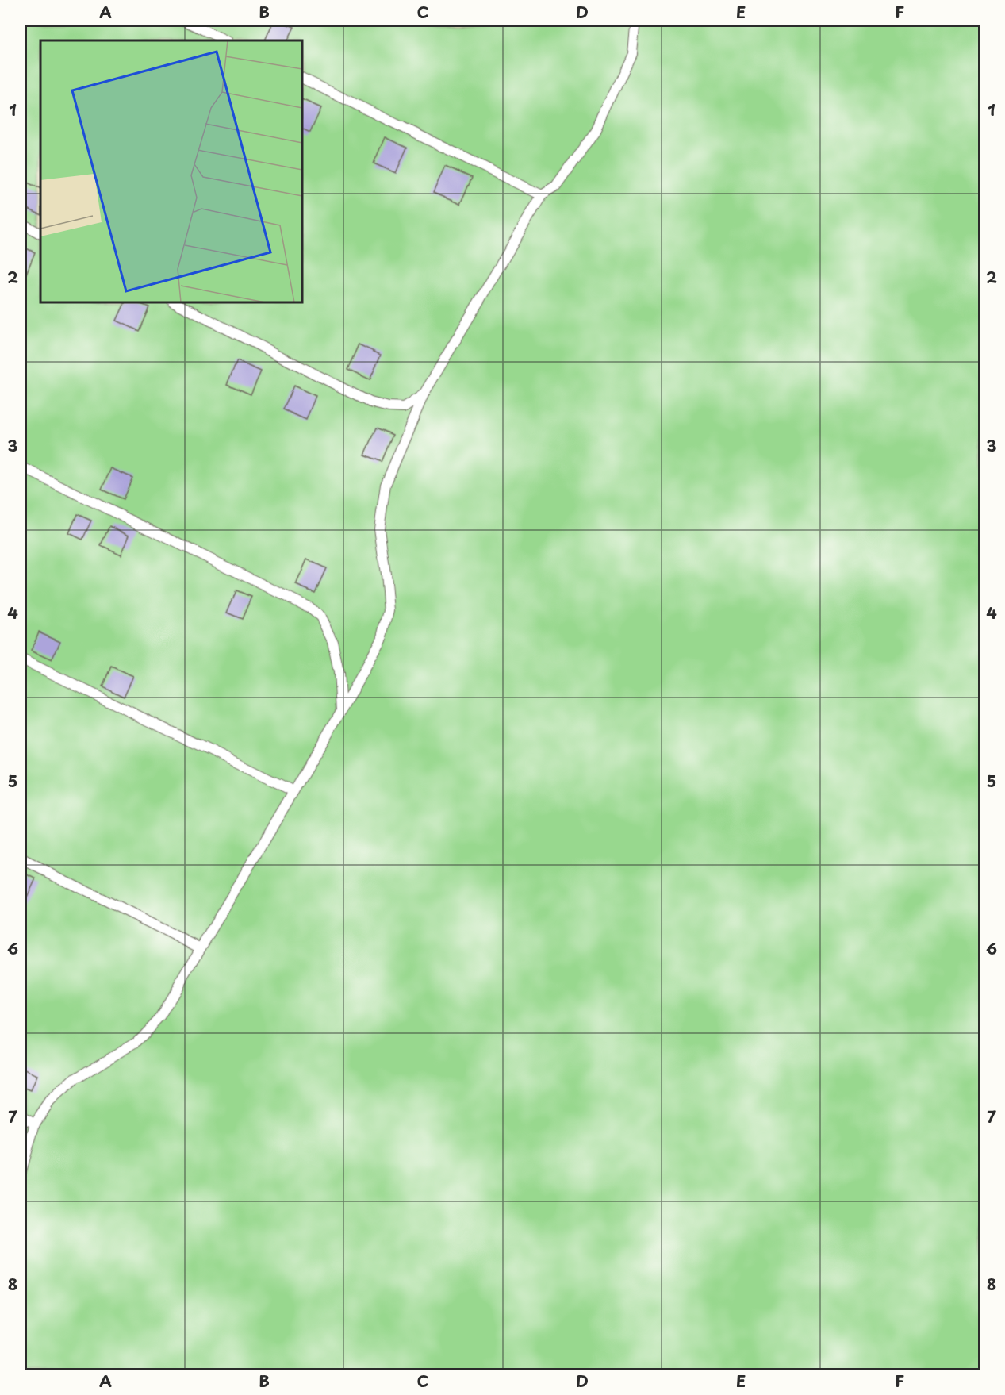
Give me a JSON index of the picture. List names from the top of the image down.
{
  "grid": {
    "columns": [
      "A",
      "B",
      "C",
      "D",
      "E",
      "F"
    ],
    "rows": [
      "1",
      "2",
      "3",
      "4",
      "5",
      "6",
      "7",
      "8"
    ]
  }
}
